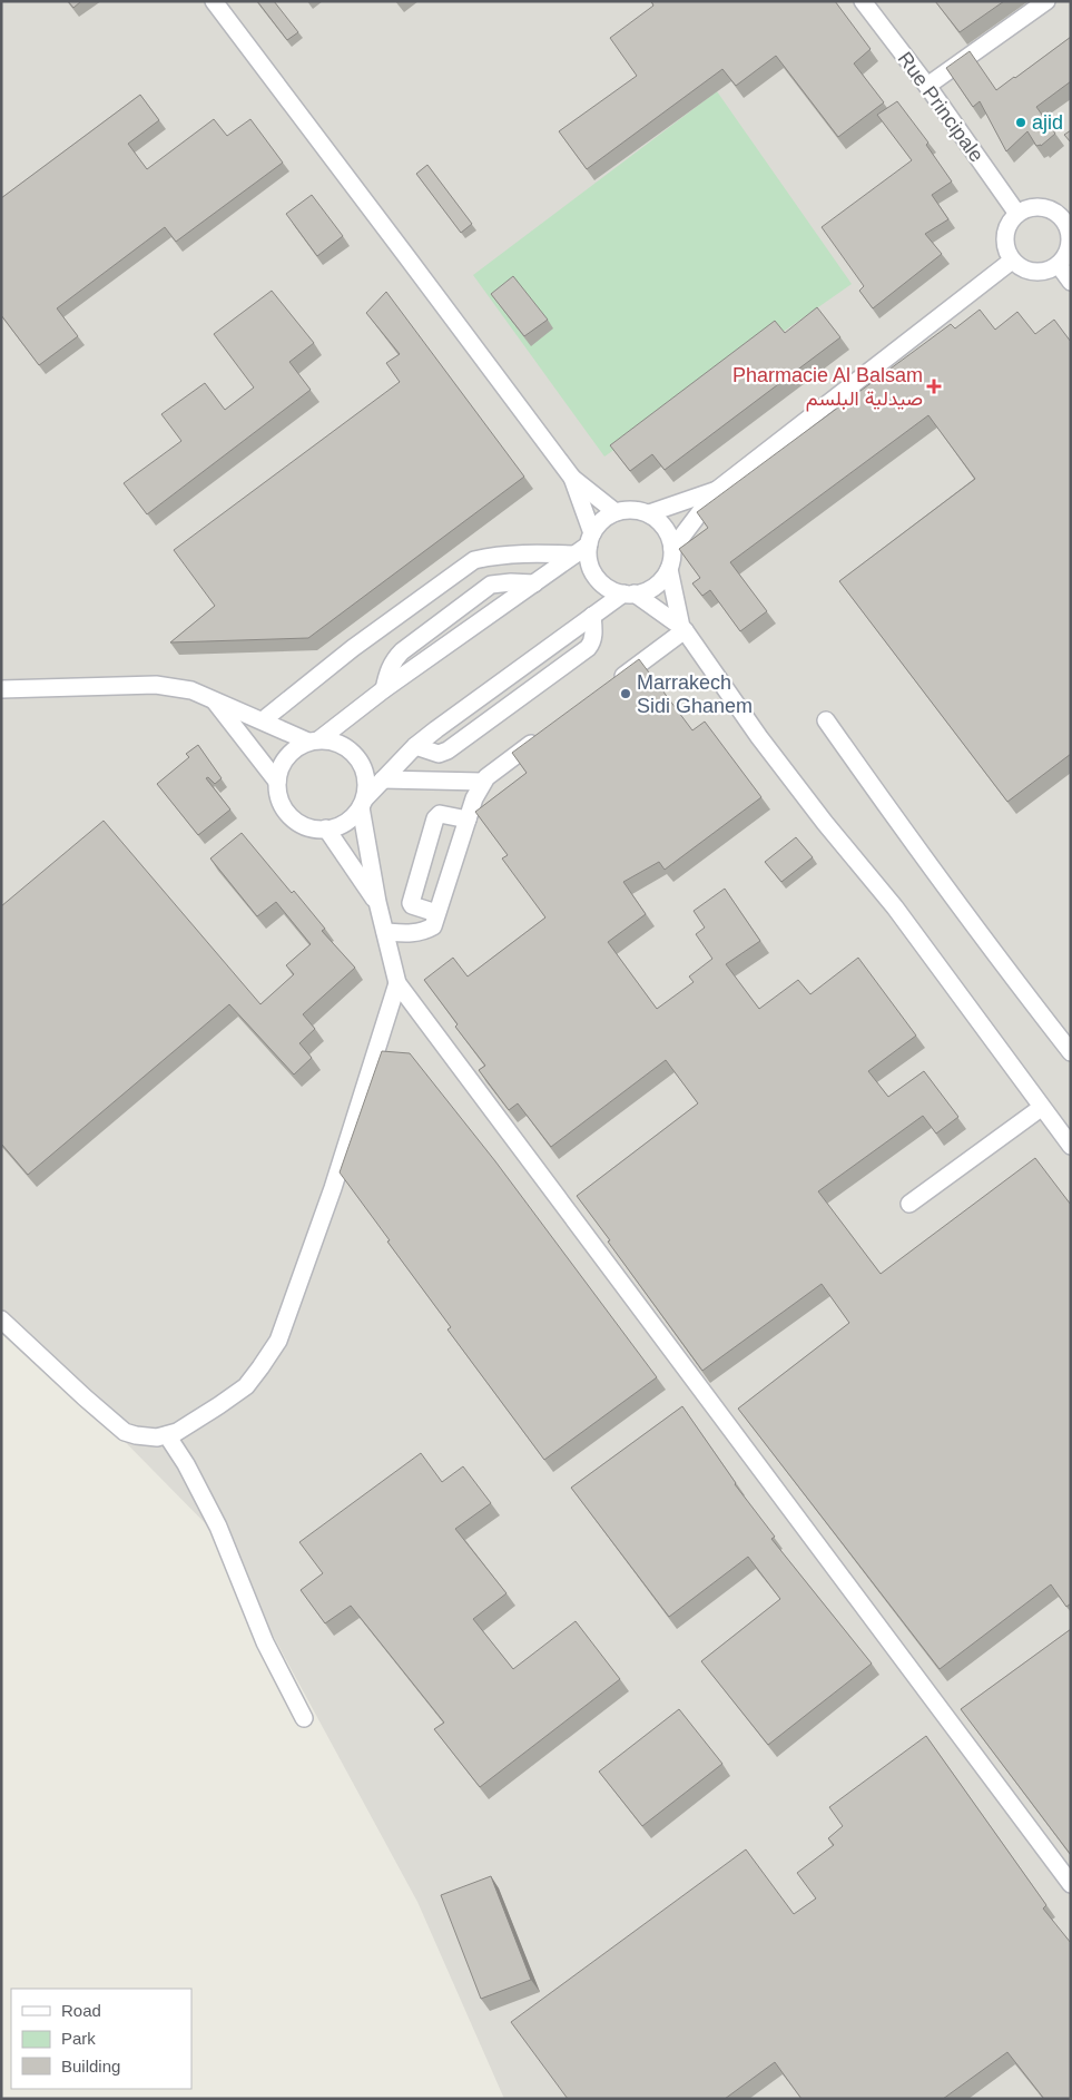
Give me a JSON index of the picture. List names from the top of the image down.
{
  "streets": {
    "street": ["Rue Principale"]
  },
  "places": {
    "other": ["ajid", "Marrakech Sidi Ghanem"],
    "health": ["Pharmacie Al Balsam صيدلية البلسم"]
  },
  "legend": ["Road", "Park", "Building"]
}
